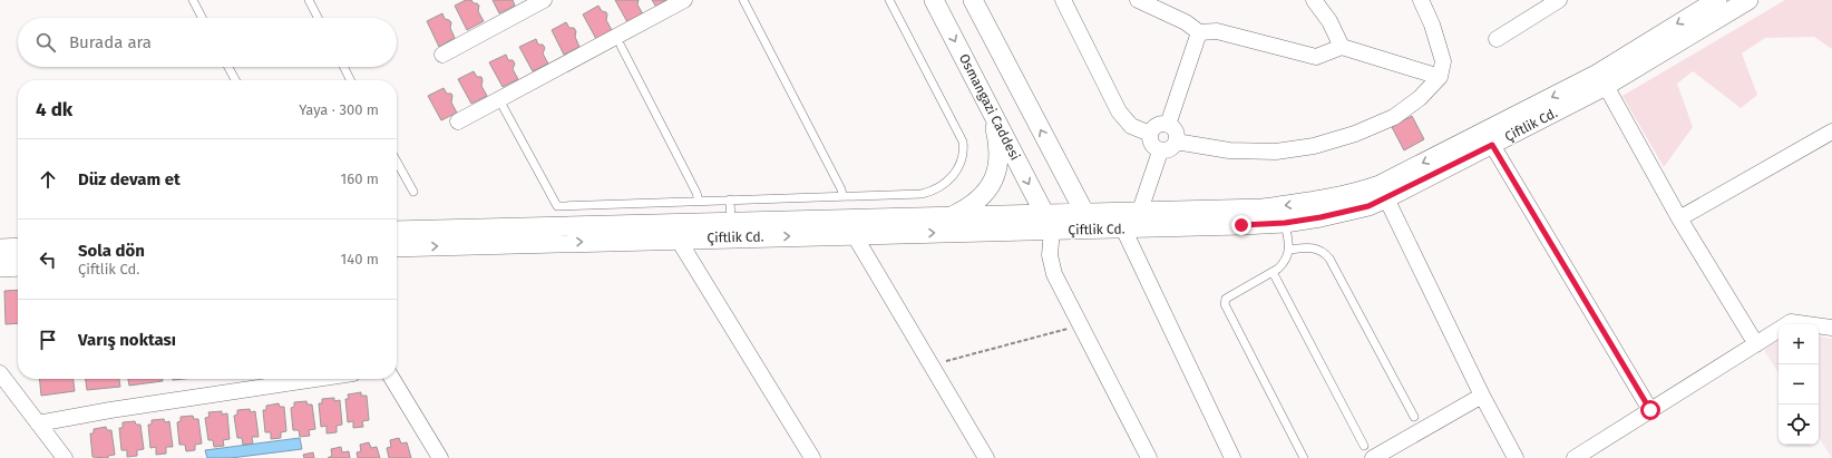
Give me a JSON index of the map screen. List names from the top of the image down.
{
  "streets": {
    "street": ["Osmangazi Caddesi", "Çiftlik Cd."]
  },
  "crossings": [
    ["Osmangazi Caddesi", "Çiftlik Cd."]
  ],
  "page": {
    "search": "Burada ara",
    "heading": ["4 dk", "Yaya · 300 m"],
    "list": [
      ["Düz devam et", "160 m"],
      ["Sola dön", "Çiftlik Cd.", "140 m"],
      "Varış noktası"
    ],
    "map_buttons": ["+", "−"]
  }
}
